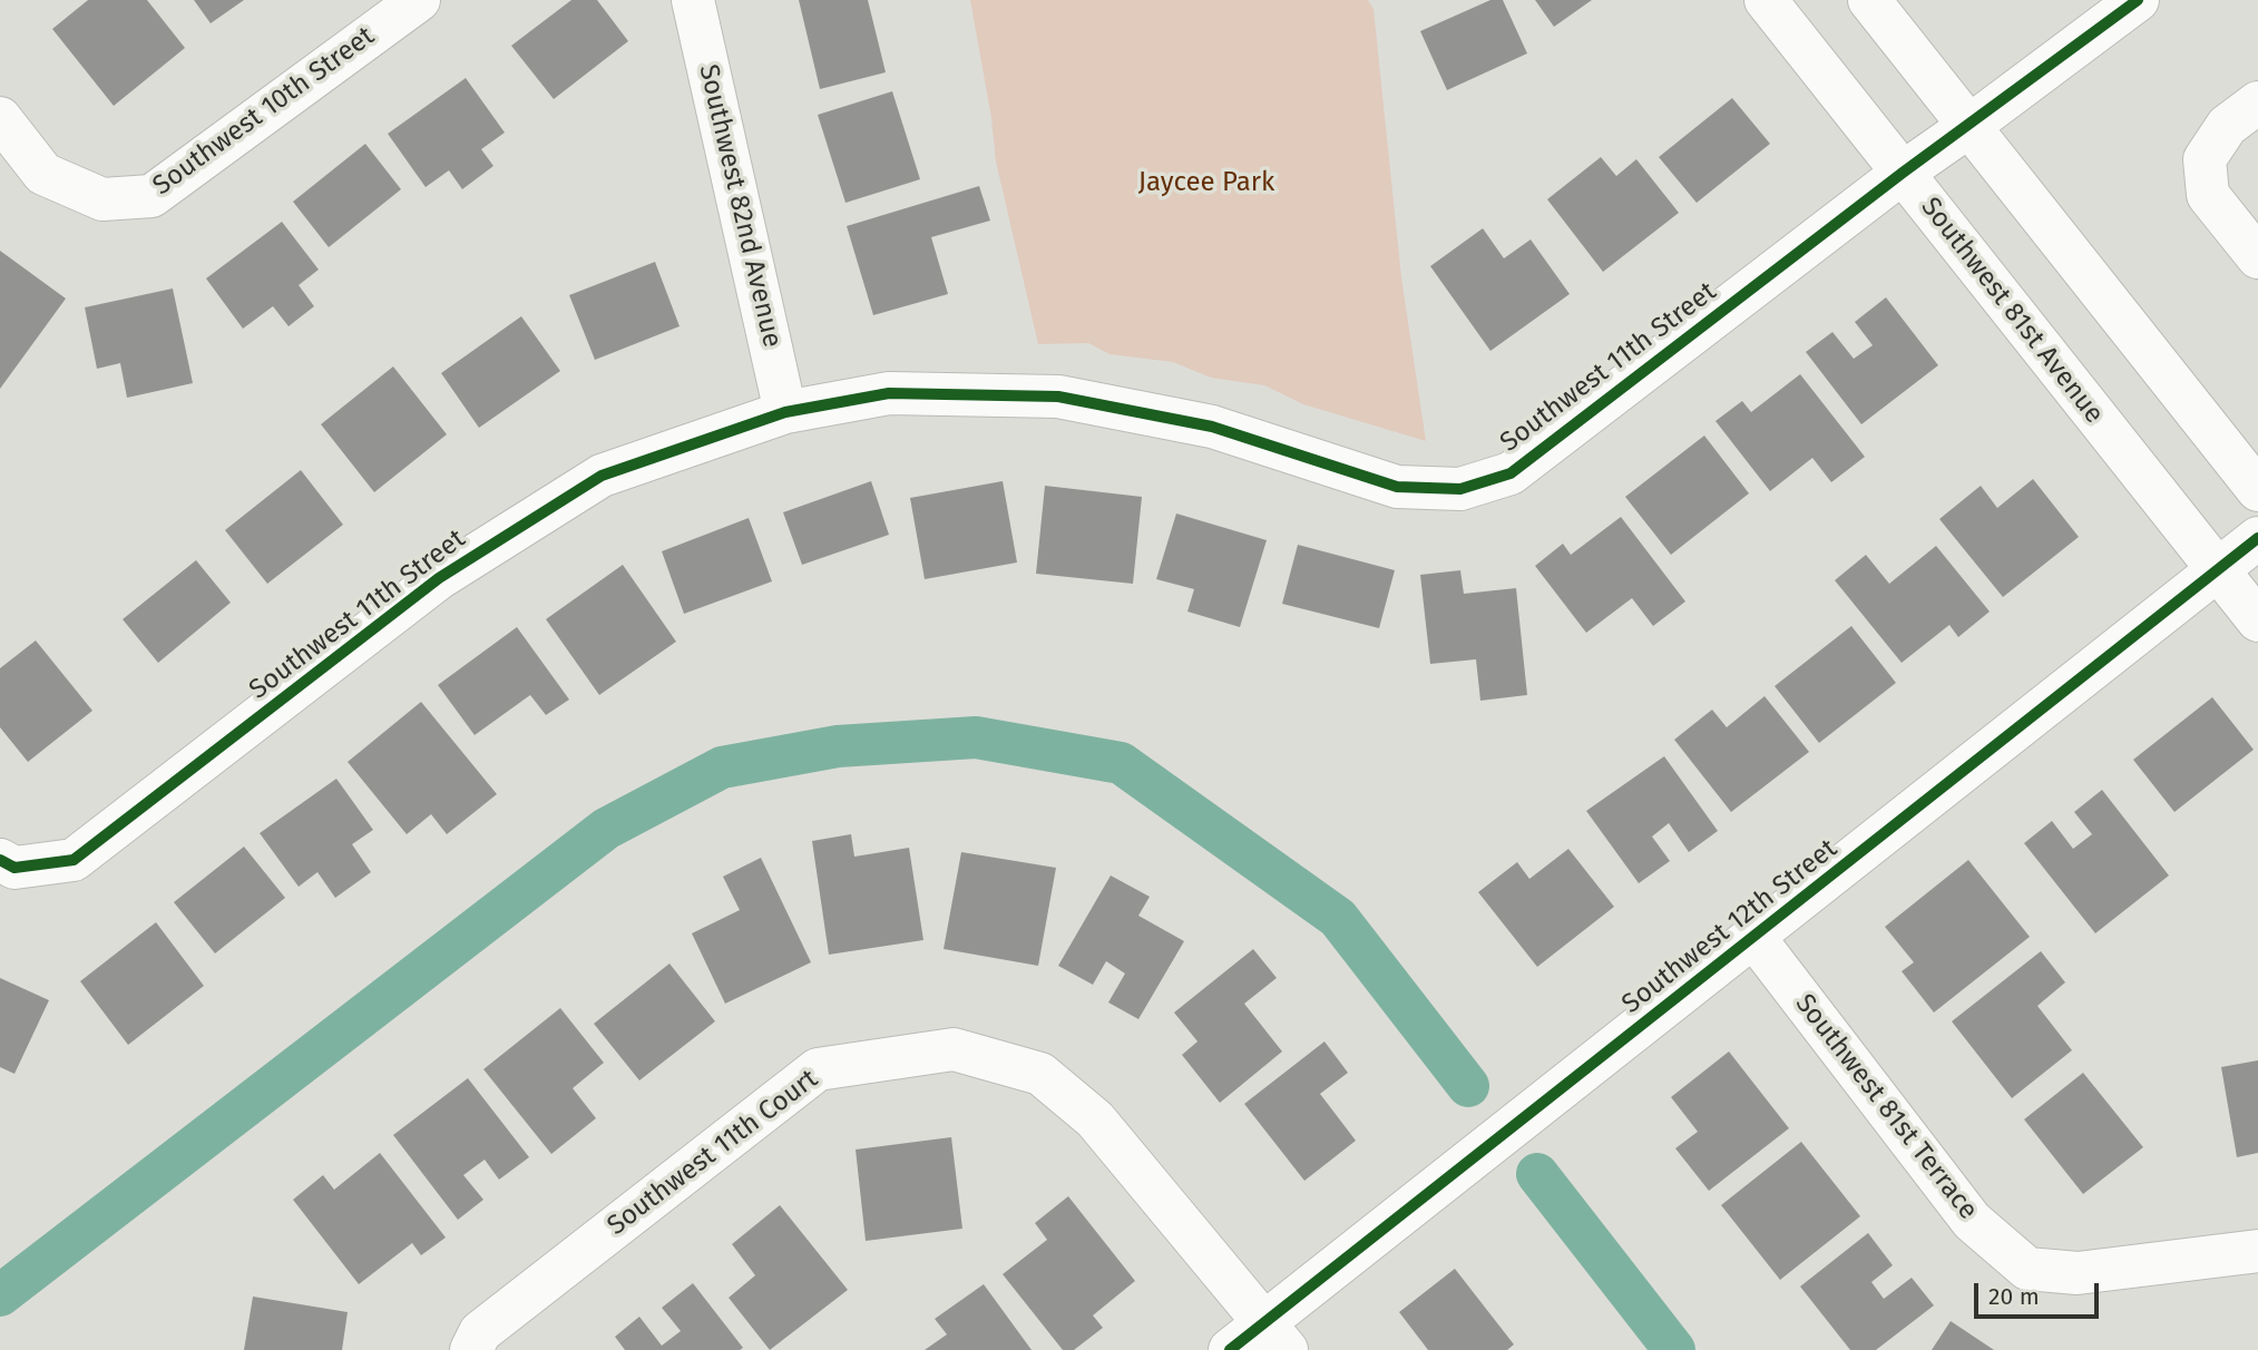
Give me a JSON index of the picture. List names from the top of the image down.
{
  "streets": {
    "street": [
      "Southwest 10th Street",
      "Southwest 82nd Avenue",
      "Southwest 81st Avenue",
      "Southwest 11th Street",
      "Southwest 12th Street",
      "Southwest 81st Terrace",
      "Southwest 11th Court"
    ]
  },
  "crossings": [
    ["Southwest 82nd Avenue", "Southwest 11th Street"],
    ["Southwest 81st Avenue", "Southwest 11th Street"],
    ["Southwest 81st Avenue", "Southwest 12th Street"],
    ["Southwest 12th Street", "Southwest 81st Terrace"],
    ["Southwest 12th Street", "Southwest 11th Court"]
  ],
  "parks": ["Jaycee Park"],
  "scale_bar": "20 m"
}
